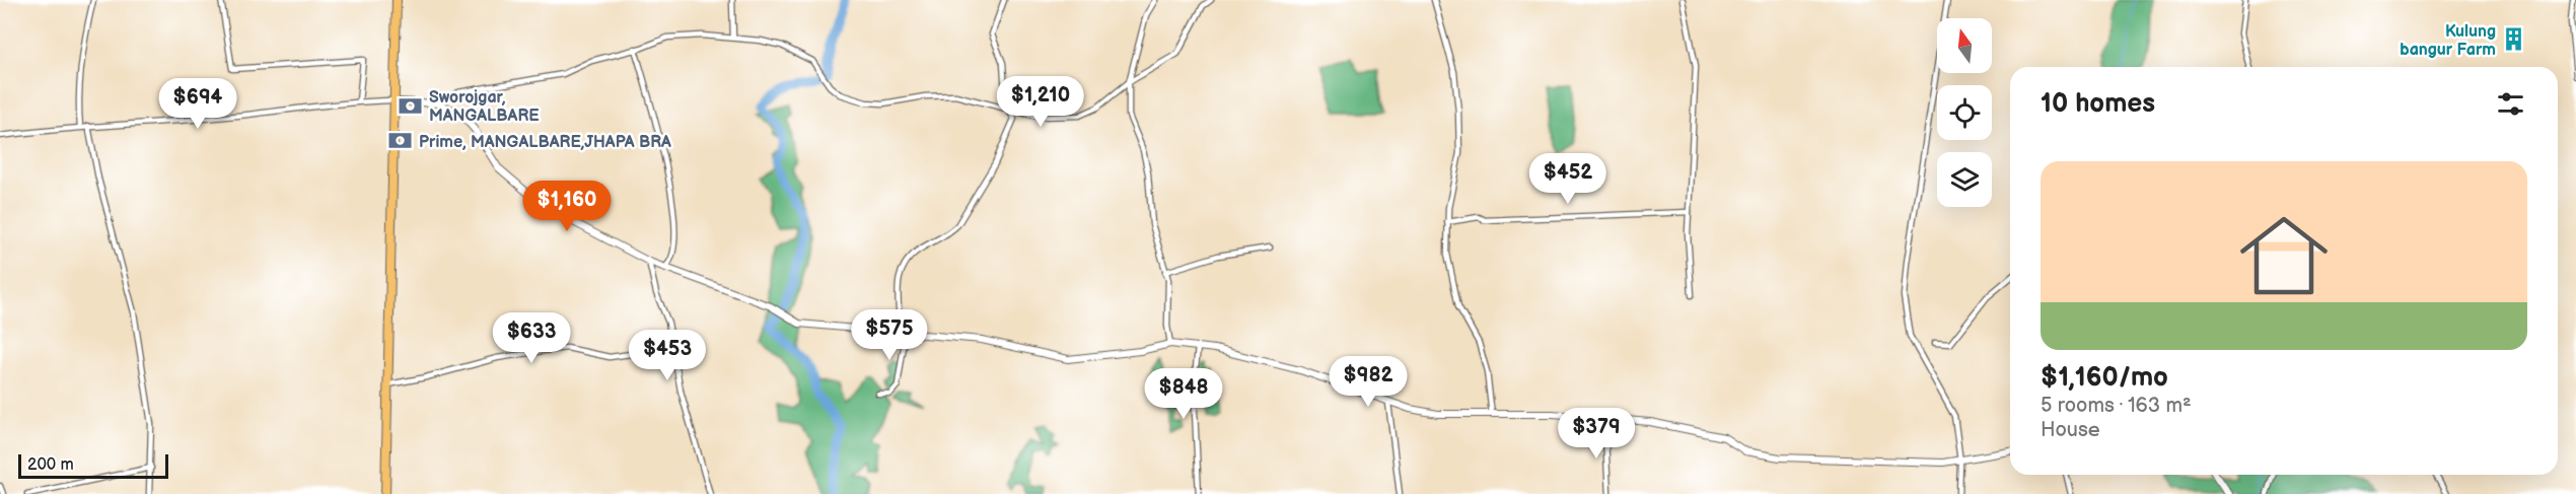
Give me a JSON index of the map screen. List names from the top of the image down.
{
  "places": {
    "building": ["Kulung bangur Farm"],
    "bank": ["Sworojgar, MANGALBARE", "Prime, MANGALBARE,JHAPA BRA"]
  },
  "scale_bar": "200 m",
  "north": "top",
  "page": {
    "heading": "10 homes",
    "price": [
      "$1,210",
      "$694",
      "$452",
      "$1,160",
      "$575",
      "$633",
      "$453",
      "$982",
      "$848",
      "$379"
    ],
    "list": [
      {
        "name": "$1,160/mo",
        "note": "5 rooms · 163 m² · House"
      }
    ],
    "scale": "200 m"
  }
}
